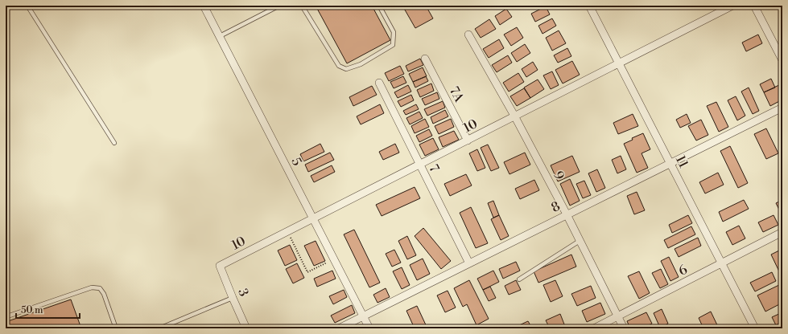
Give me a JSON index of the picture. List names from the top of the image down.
{
  "streets": {
    "street": [
      "7A",
      "10",
      "5",
      "11",
      "7",
      "9",
      "8",
      "6",
      "3"
    ]
  },
  "crossings": [
    ["7A", "10"],
    ["10", "5"],
    ["10", "11"],
    ["10", "7"],
    ["10", "9"],
    ["10", "3"],
    ["5", "8"],
    ["11", "8"],
    ["11", "6"],
    ["7", "8"],
    ["9", "8"],
    ["9", "6"]
  ],
  "scale_bar": "50 m"
}
